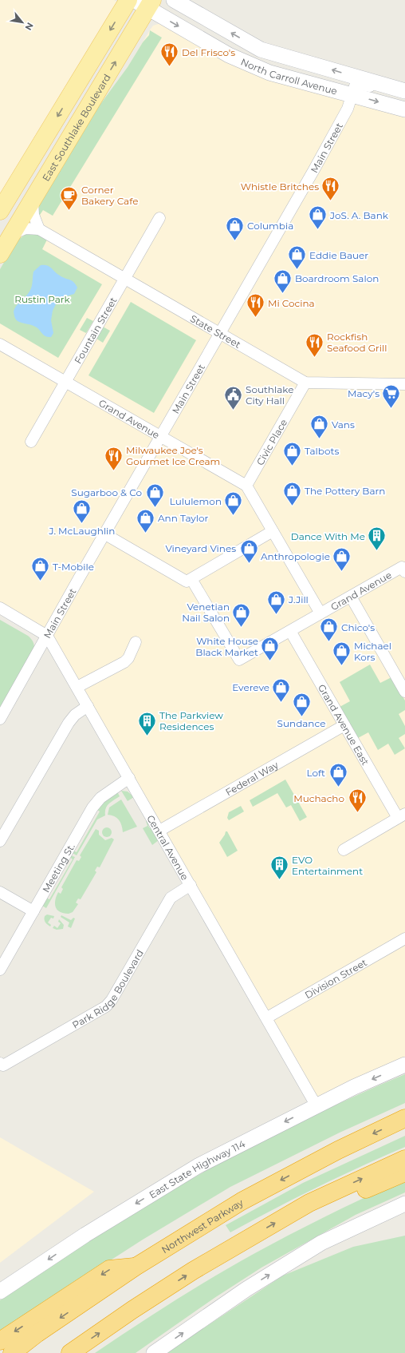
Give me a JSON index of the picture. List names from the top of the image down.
{
  "streets": {
    "highway": ["Northwest Parkway"],
    "main road": ["North Carroll Avenue", "East Southlake Boulevard", "East State Highway 114"],
    "street": [
      "Main Street",
      "Fountain Street",
      "State Street",
      "Grand Avenue",
      "Civic Place",
      "Grand Avenue East",
      "Federal Way",
      "Central Avenue",
      "Meeting St.",
      "Division Street",
      "Park Ridge Boulevard"
    ]
  },
  "crossings": [
    ["North Carroll Avenue", "East Southlake Boulevard"],
    ["North Carroll Avenue", "Main Street"],
    ["Main Street", "State Street"],
    ["Main Street", "Grand Avenue"],
    ["Main Street", "Central Avenue"],
    ["Fountain Street", "State Street"],
    ["Fountain Street", "Grand Avenue"],
    ["State Street", "Civic Place"],
    ["Grand Avenue", "Civic Place"],
    ["Grand Avenue", "Grand Avenue East"],
    ["Grand Avenue East", "Federal Way"],
    ["Federal Way", "Central Avenue"],
    ["Central Avenue", "Meeting St."],
    ["Central Avenue", "Division Street"],
    ["Central Avenue", "Park Ridge Boulevard"],
    ["Central Avenue", "East State Highway 114"]
  ],
  "parks": ["Rustin Park"],
  "places": {
    "restaurant": [
      "Del Frisco's",
      "Whistle Britches",
      "Mi Cocina",
      "Rockfish Seafood Grill",
      "Milwaukee Joe's Gourmet Ice Cream",
      "Muchacho"
    ],
    "cafe": ["Corner Bakery Cafe"],
    "shop": [
      "JoS. A. Bank",
      "Columbia",
      "Eddie Bauer",
      "Boardroom Salon",
      "Vans",
      "Talbots",
      "The Pottery Barn",
      "Sugarboo & Co",
      "Lululemon",
      "J. McLaughlin",
      "Ann Taylor",
      "Vineyard Vines",
      "Anthropologie",
      "T-Mobile",
      "J.Jill",
      "Venetian Nail Salon",
      "Chico's",
      "White House Black Market",
      "Michael Kors",
      "Evereve",
      "Sundance",
      "Loft"
    ],
    "supermarket": ["Macy's"],
    "public building": ["Southlake City Hall"],
    "building": ["Dance With Me", "The Parkview Residences", "EVO Entertainment"]
  },
  "north": "bottom right"
}
